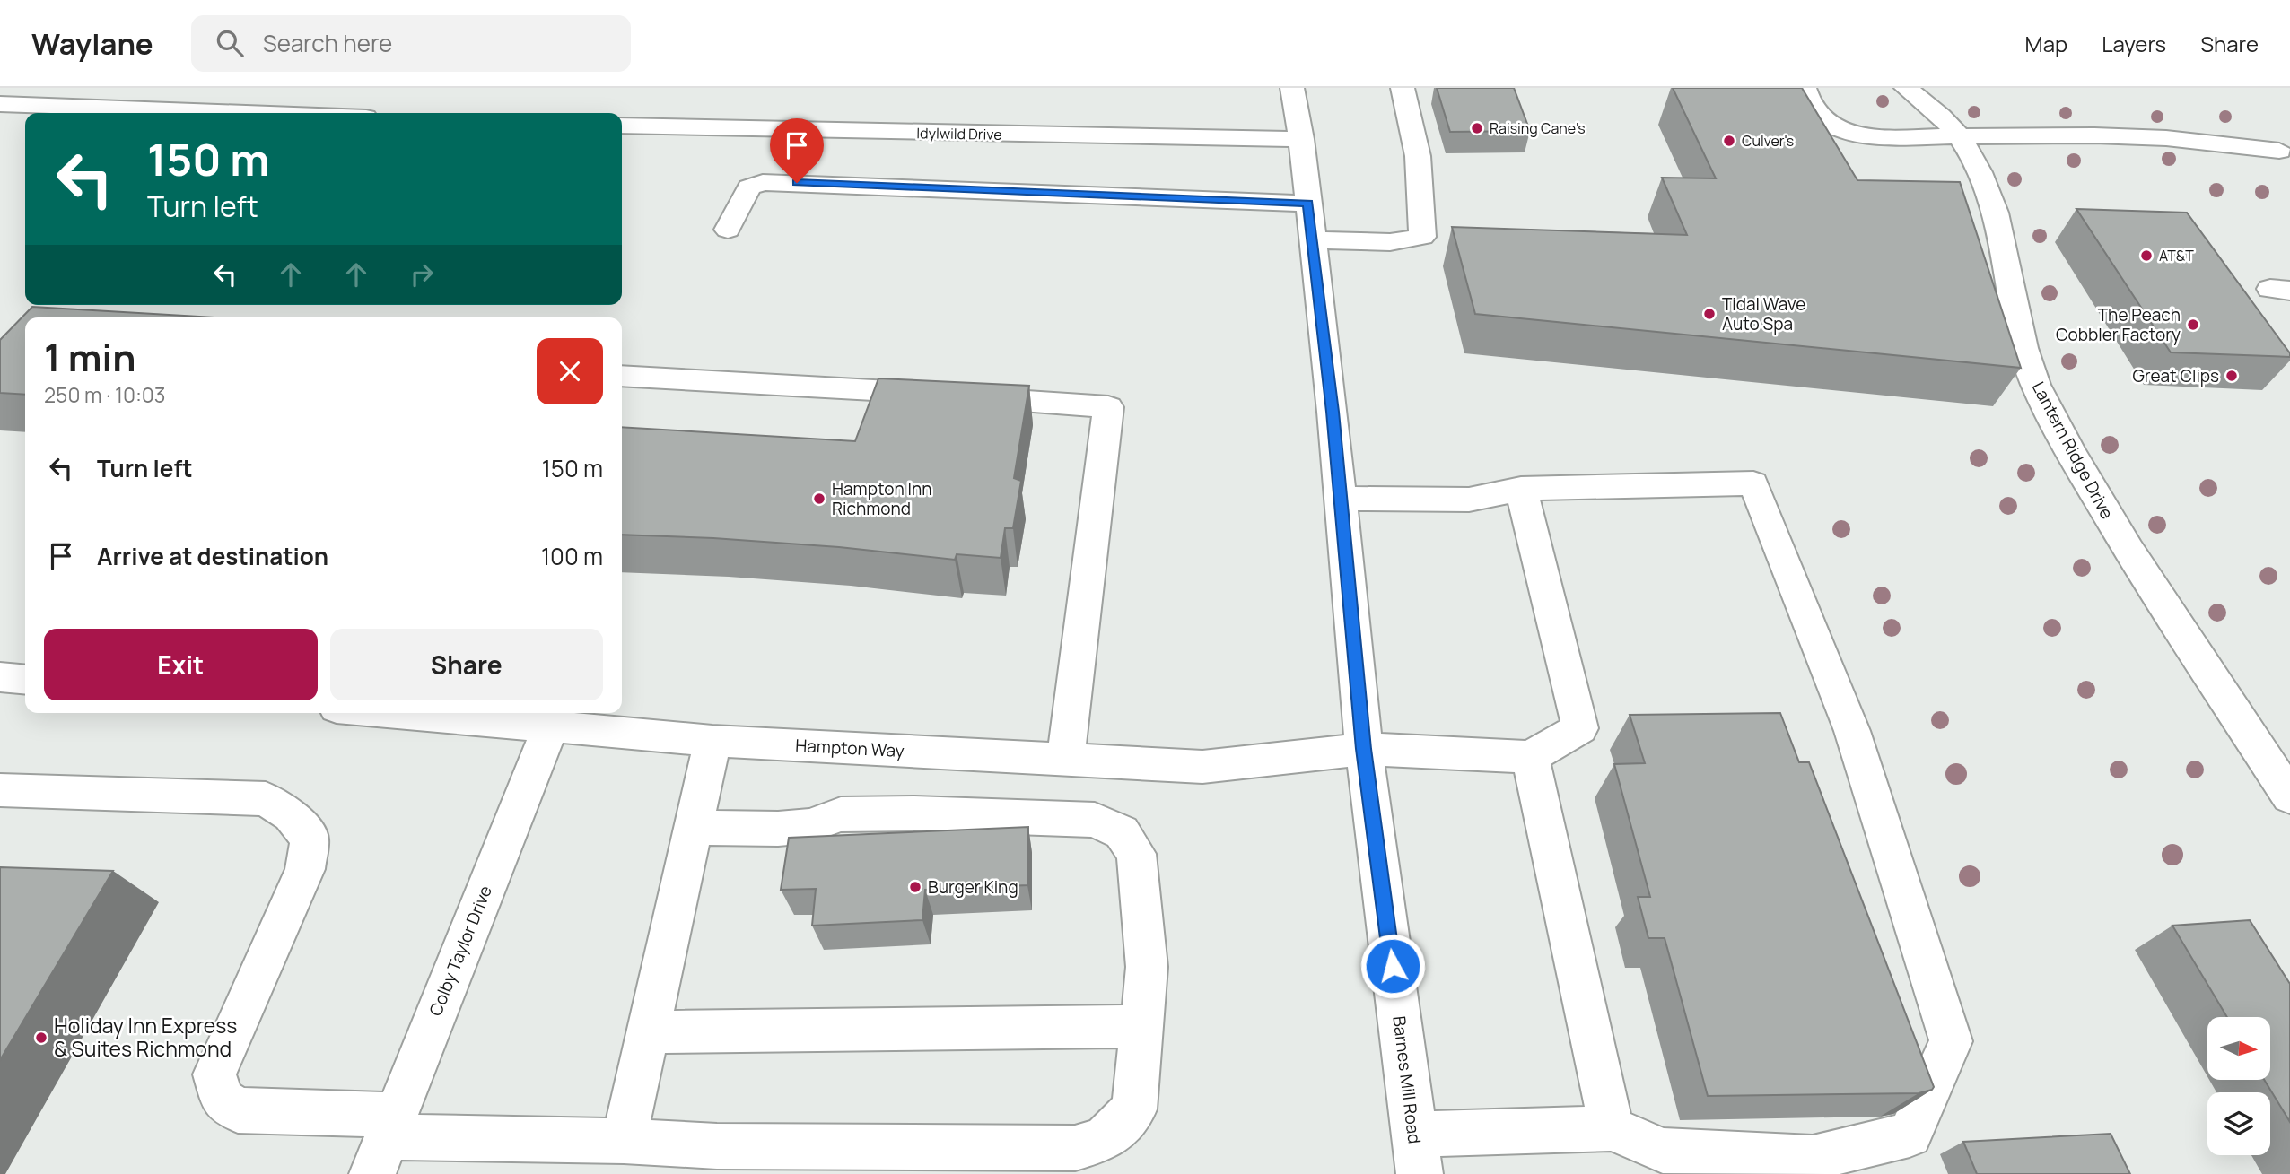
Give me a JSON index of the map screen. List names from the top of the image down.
{
  "streets": {
    "street": [
      "Idylwild Drive",
      "Lantern Ridge Drive",
      "Hampton Way",
      "Colby Taylor Drive",
      "Barnes Mill Road"
    ]
  },
  "crossings": [
    ["Idylwild Drive", "Barnes Mill Road"],
    ["Hampton Way", "Colby Taylor Drive"],
    ["Hampton Way", "Barnes Mill Road"]
  ],
  "places": [
    "Raising Cane's",
    "Culver's",
    "AT&T",
    "Tidal Wave Auto Spa",
    "The Peach Cobbler Factory",
    "Great Clips",
    "Hampton Inn Richmond",
    "Burger King",
    "Holiday Inn Express & Suites Richmond"
  ],
  "north": "right",
  "page": {
    "header": "Waylane",
    "search": "Search here",
    "nav": ["Map", "Layers", "Share"],
    "turn": ["150 m", "Turn left"],
    "heading": ["1 min", "250 m · 10:03"],
    "list": [
      {
        "name": "Turn left",
        "value": "150 m"
      },
      {
        "name": "Arrive at destination",
        "value": "100 m"
      }
    ],
    "buttons": ["Exit", "Share"]
  }
}
